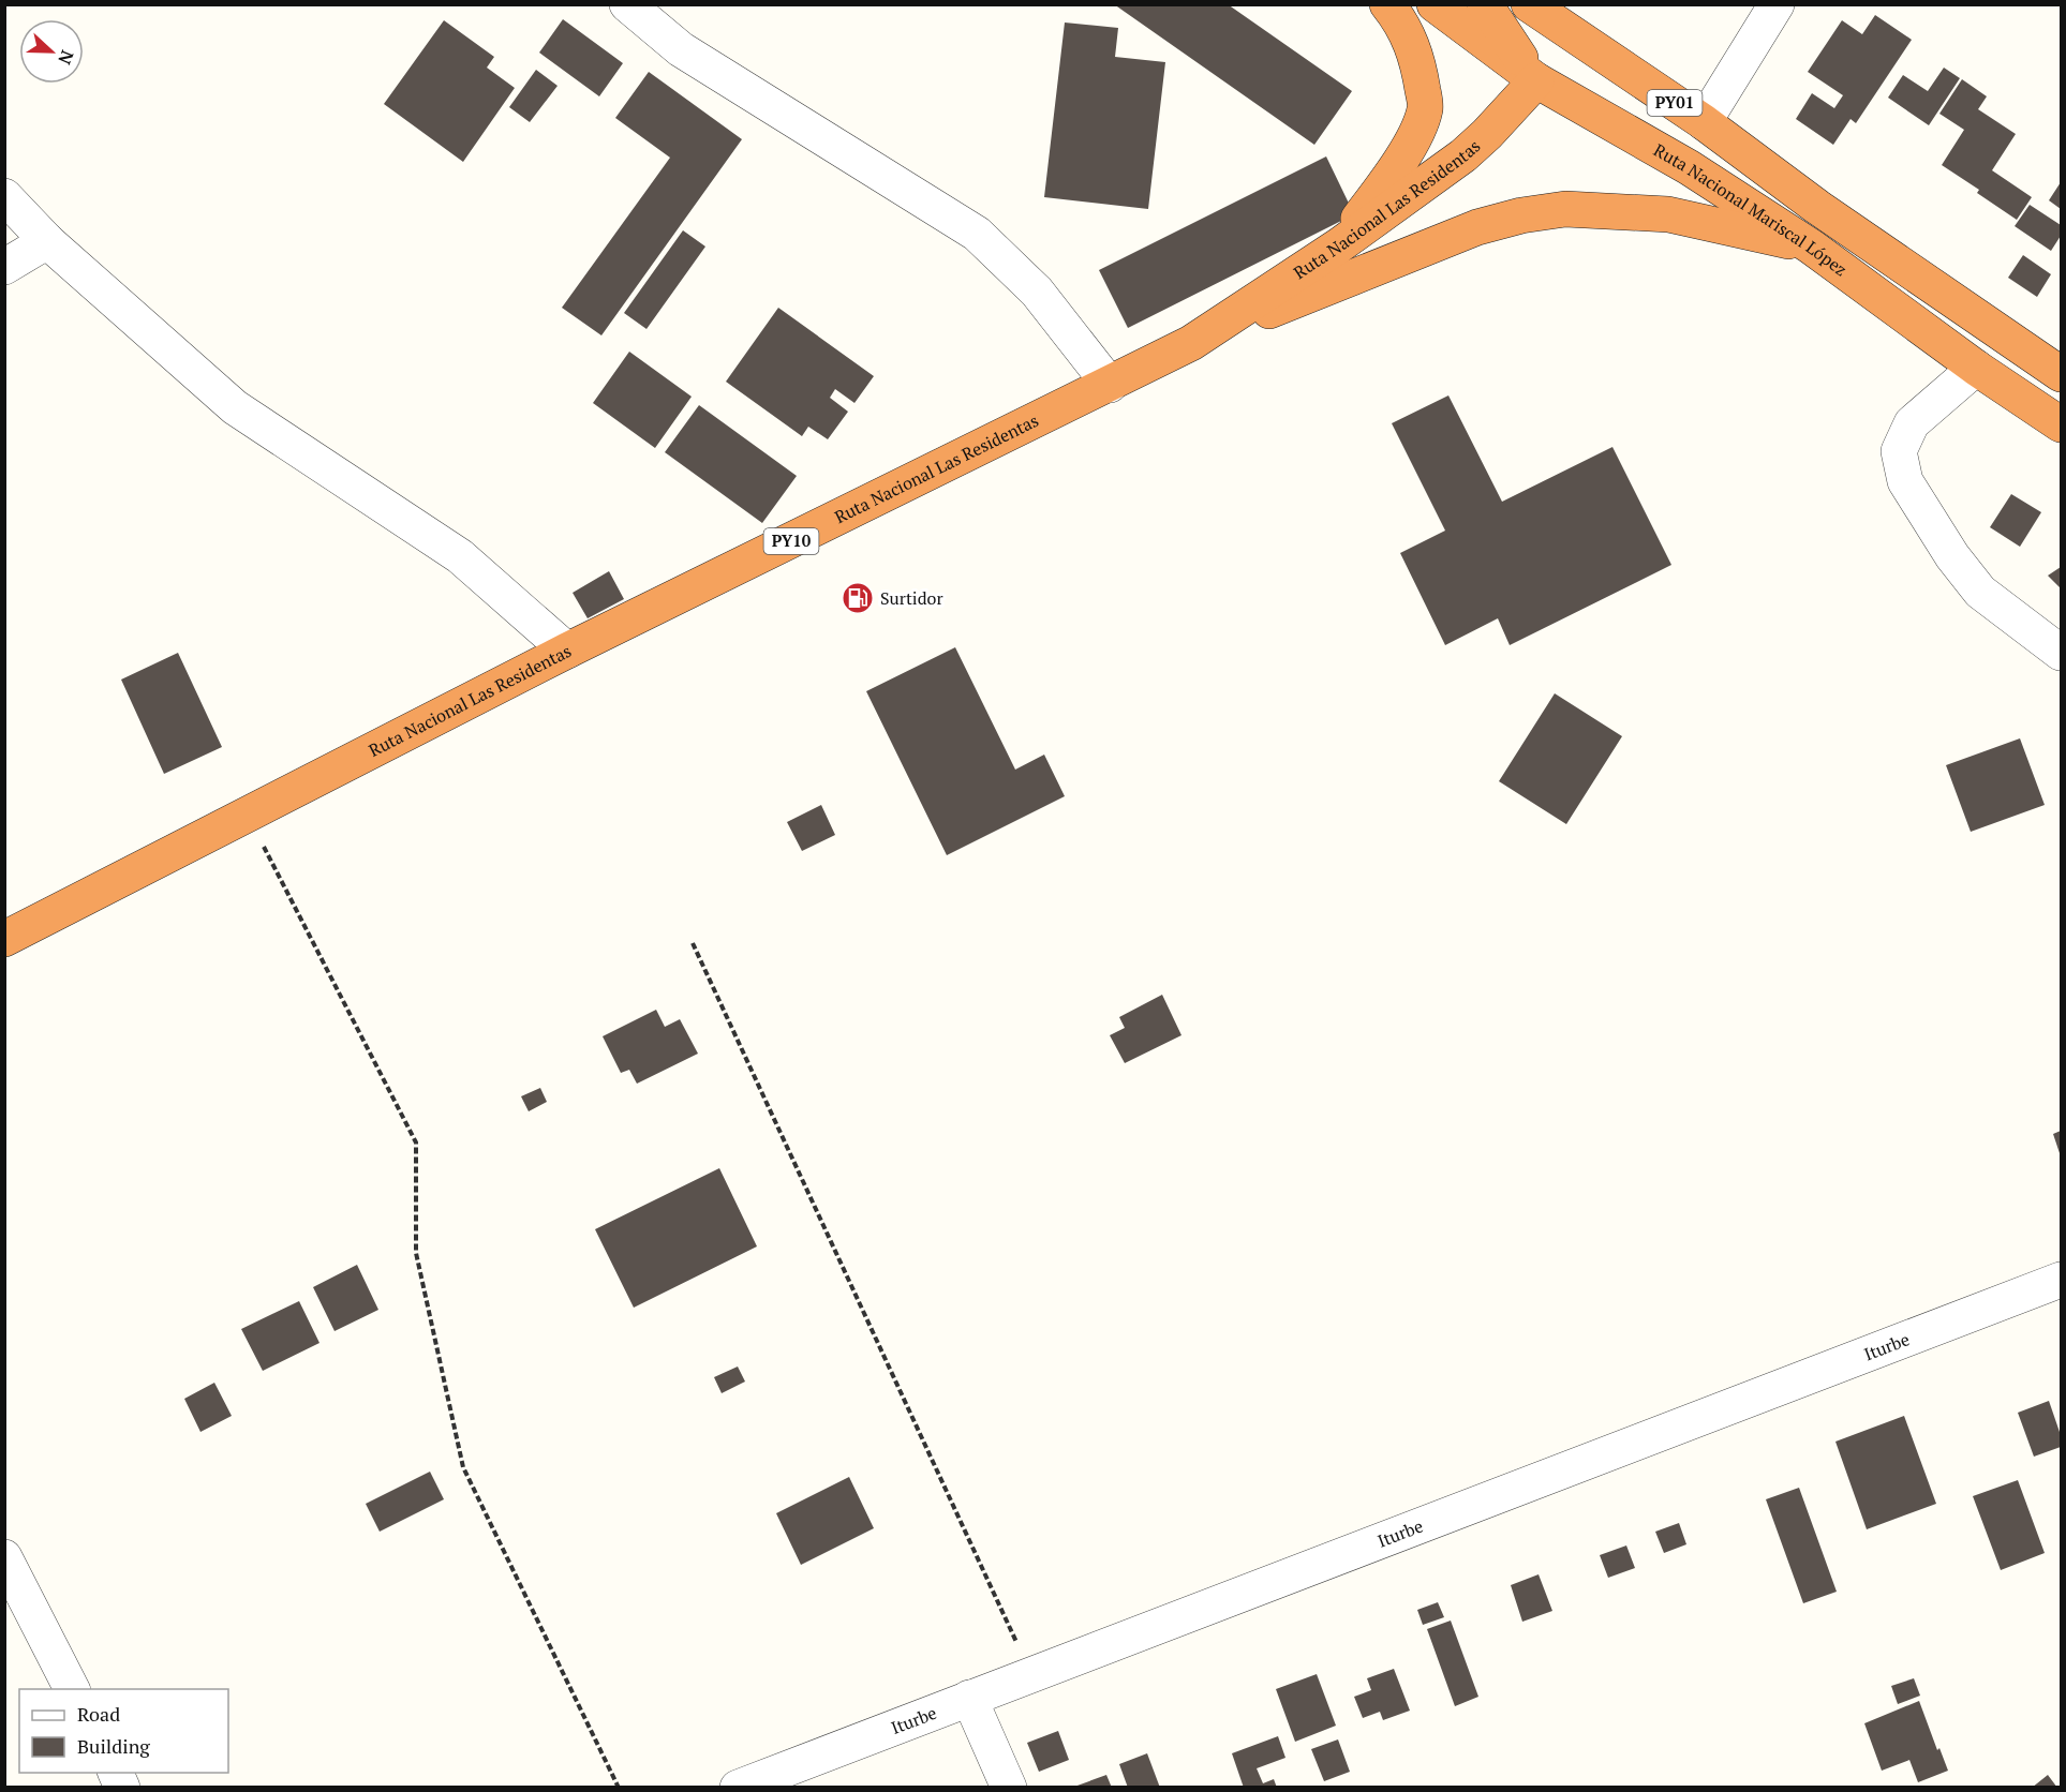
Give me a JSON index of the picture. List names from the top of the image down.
{
  "streets": {
    "highway": [
      "PY01",
      "Ruta Nacional Las Residentas",
      "Ruta Nacional Mariscal López",
      "PY10"
    ],
    "street": ["Iturbe"]
  },
  "crossings": [
    ["Ruta Nacional Las Residentas", "Ruta Nacional Mariscal López"]
  ],
  "places": {
    "fuel station": ["Surtidor"]
  },
  "legend": ["Road", "Building"],
  "north": "right"
}
